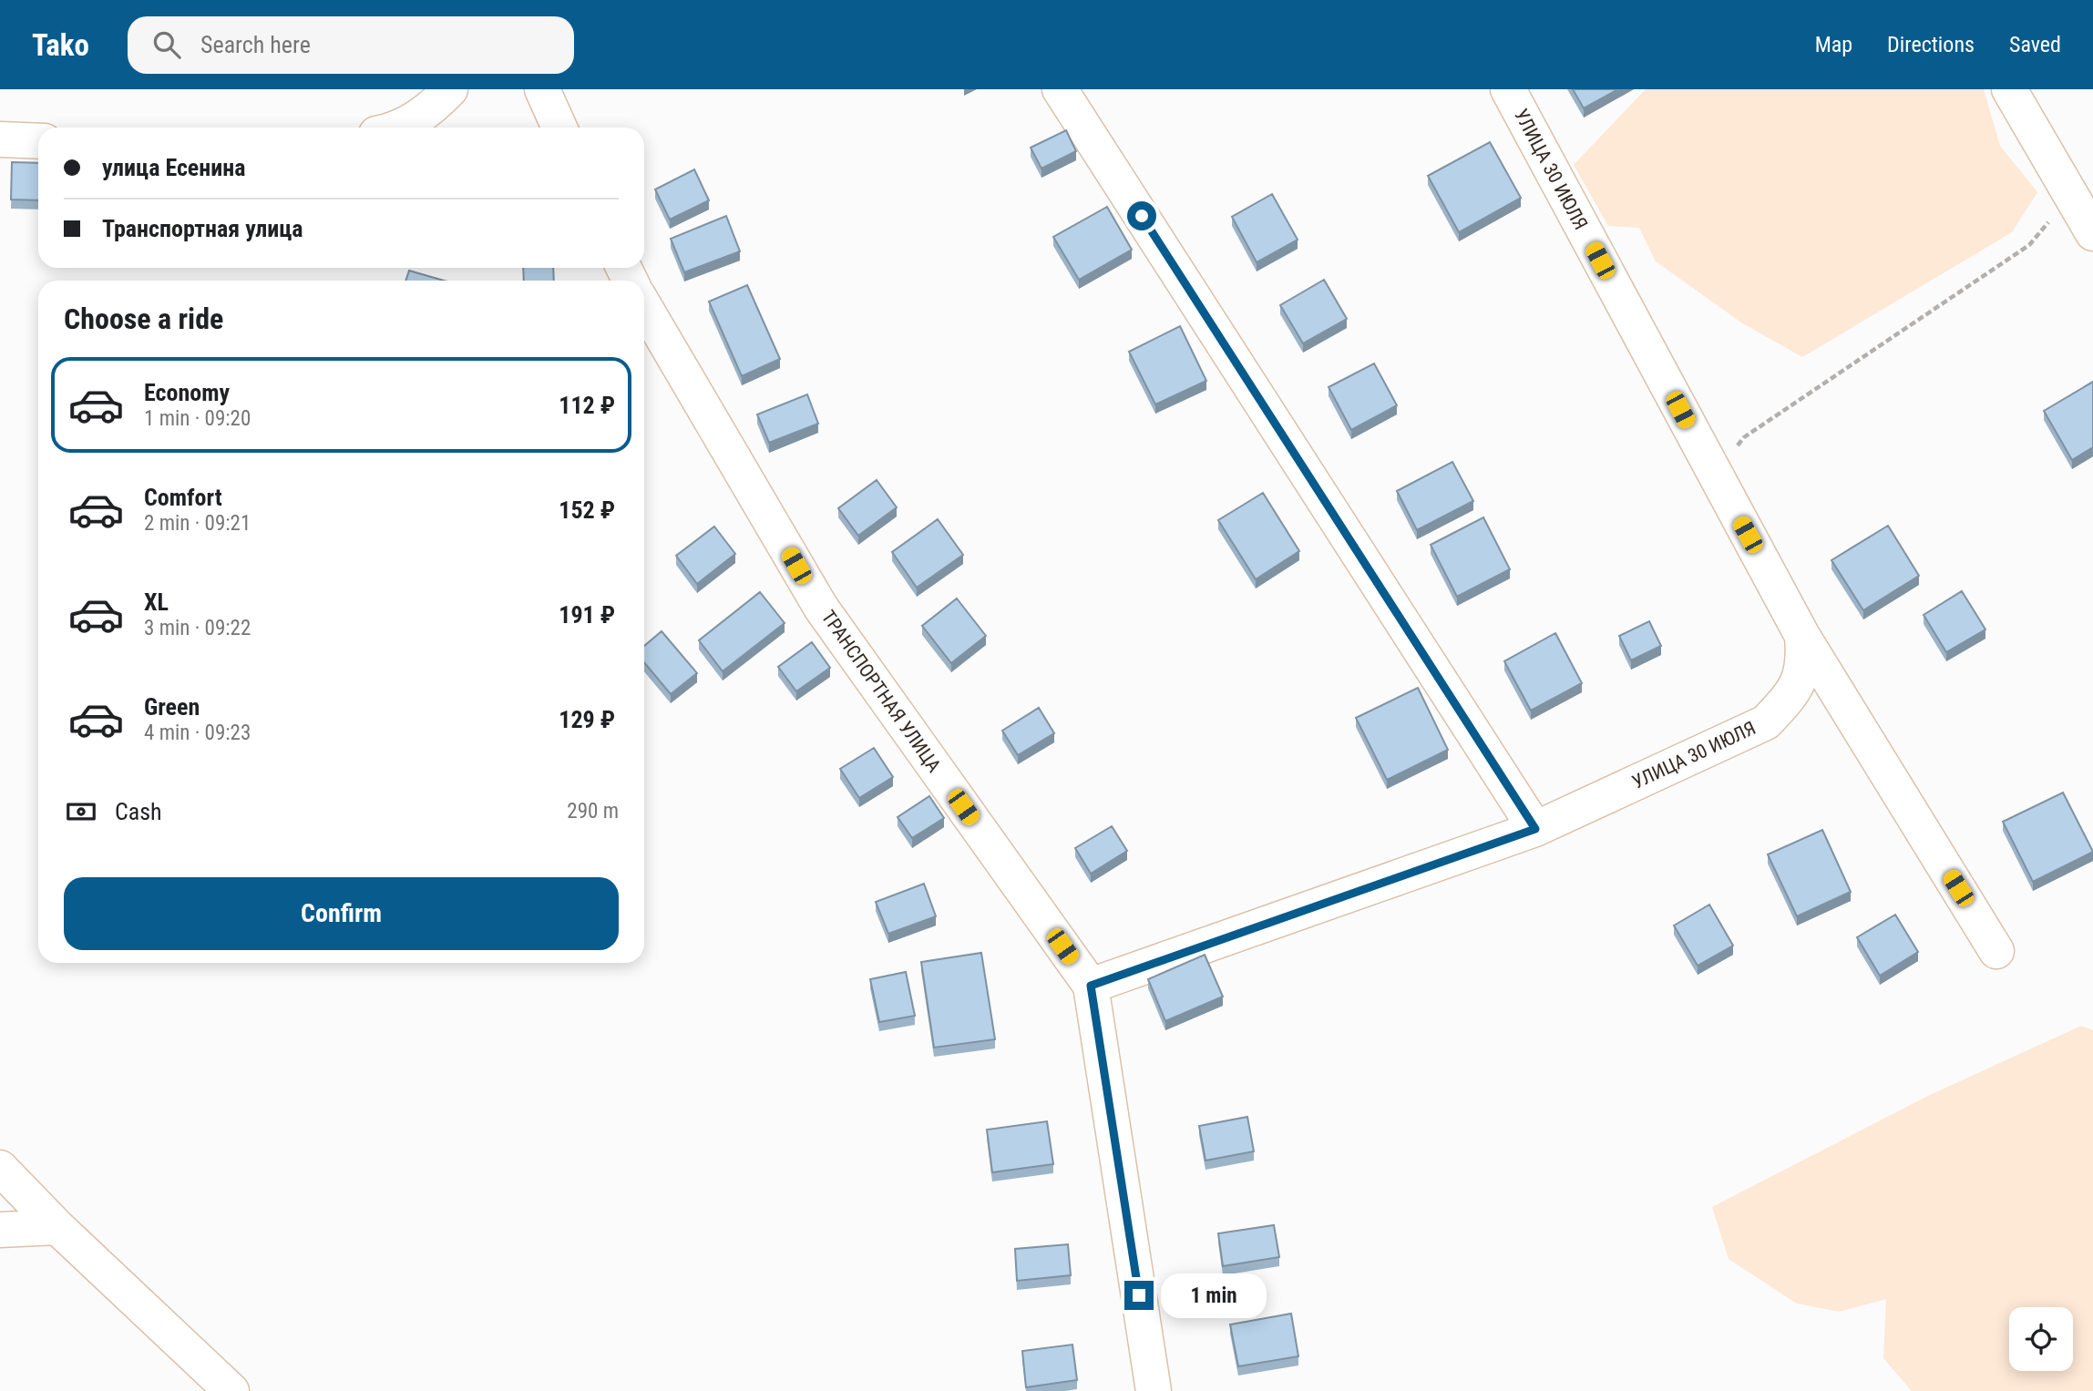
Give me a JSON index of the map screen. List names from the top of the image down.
{
  "streets": {
    "street": ["УЛИЦА 30 ИЮЛЯ", "ТРАНСПОРТНАЯ УЛИЦА"]
  },
  "crossings": [
    ["УЛИЦА 30 ИЮЛЯ", "ТРАНСПОРТНАЯ УЛИЦА"]
  ],
  "page": {
    "header": "Tako",
    "search": "Search here",
    "nav": ["Map", "Directions", "Saved"],
    "banner": ["улица Есенина", "Транспортная улица"],
    "heading": "Choose a ride",
    "list": [
      {
        "name": "Economy",
        "note": "1 min · 09:20",
        "value": "112 ₽"
      },
      {
        "name": "Comfort",
        "note": "2 min · 09:21",
        "value": "152 ₽"
      },
      {
        "name": "XL",
        "note": "3 min · 09:22",
        "value": "191 ₽"
      },
      {
        "name": "Green",
        "note": "4 min · 09:23",
        "value": "129 ₽"
      }
    ],
    "pay": ["Cash", "290 m"],
    "buttons": "Confirm",
    "bubble": "1 min"
  }
}
